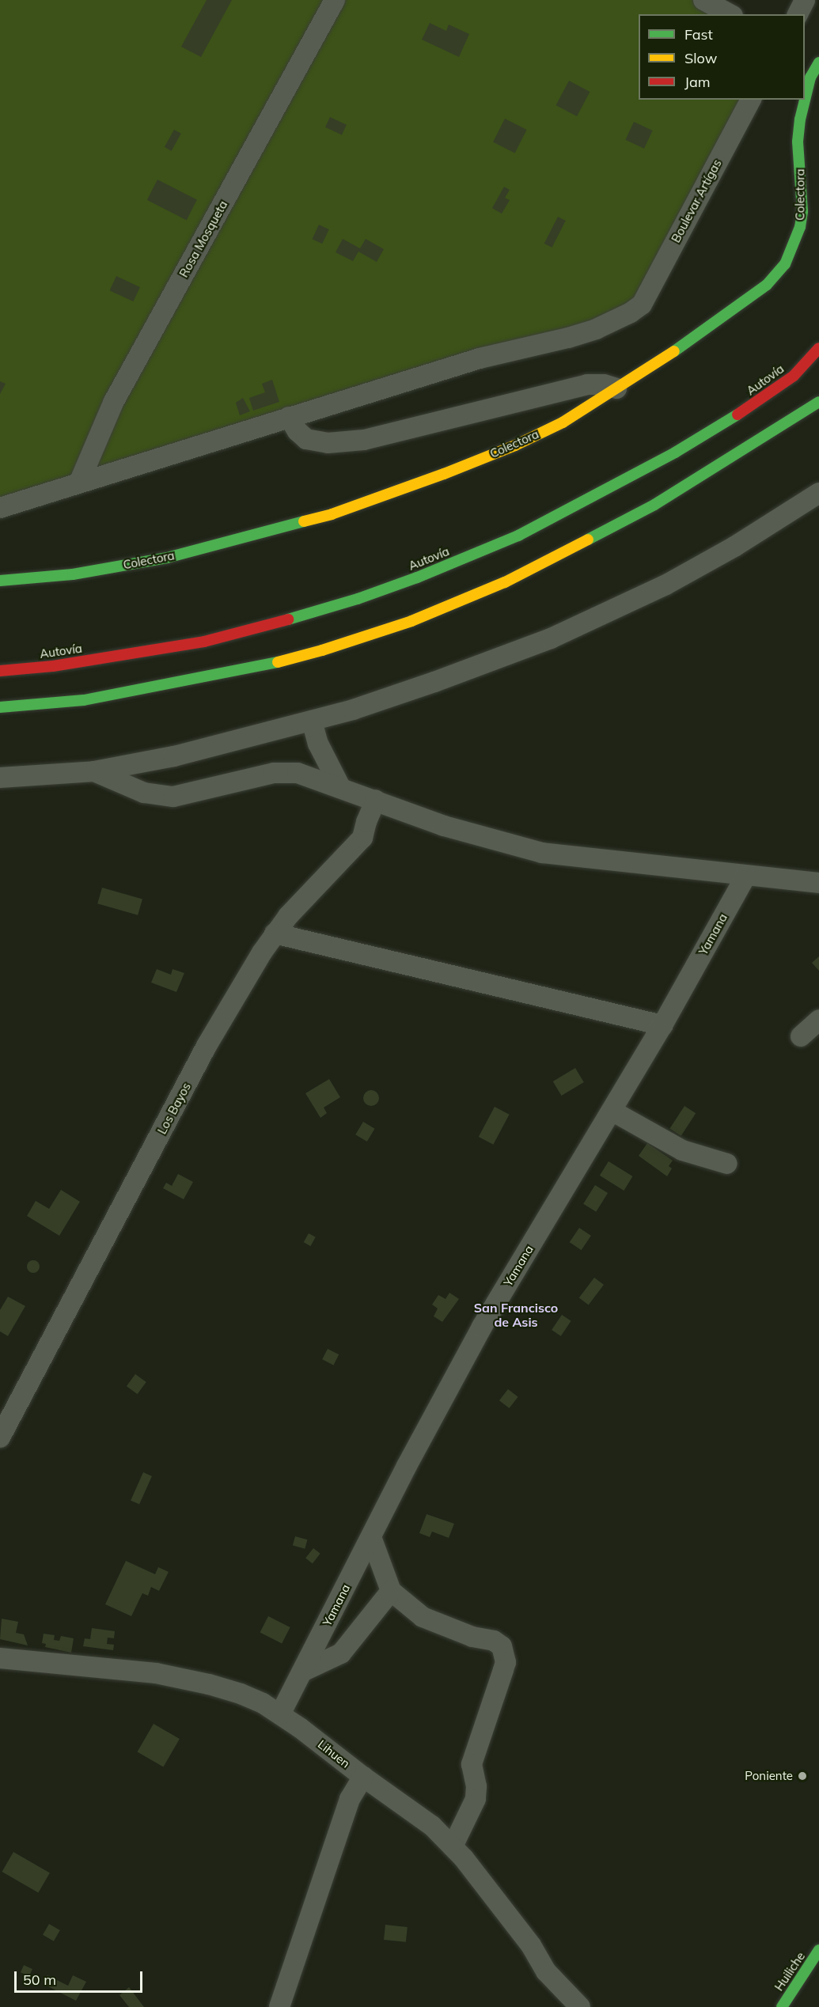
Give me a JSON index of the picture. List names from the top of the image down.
{
  "streets": {
    "street": [
      "Colectora",
      "Boulevar Artígas",
      "Rosa Mosqueta",
      "Autovía",
      "Yamana",
      "Los Bayos",
      "Lihuen",
      "Huiliche"
    ]
  },
  "crossings": [
    ["Yamana", "Lihuen"]
  ],
  "districts": ["San Francisco de Asis"],
  "places": ["Poniente"],
  "legend": ["Fast", "Slow", "Jam"],
  "scale_bar": "50 m"
}
